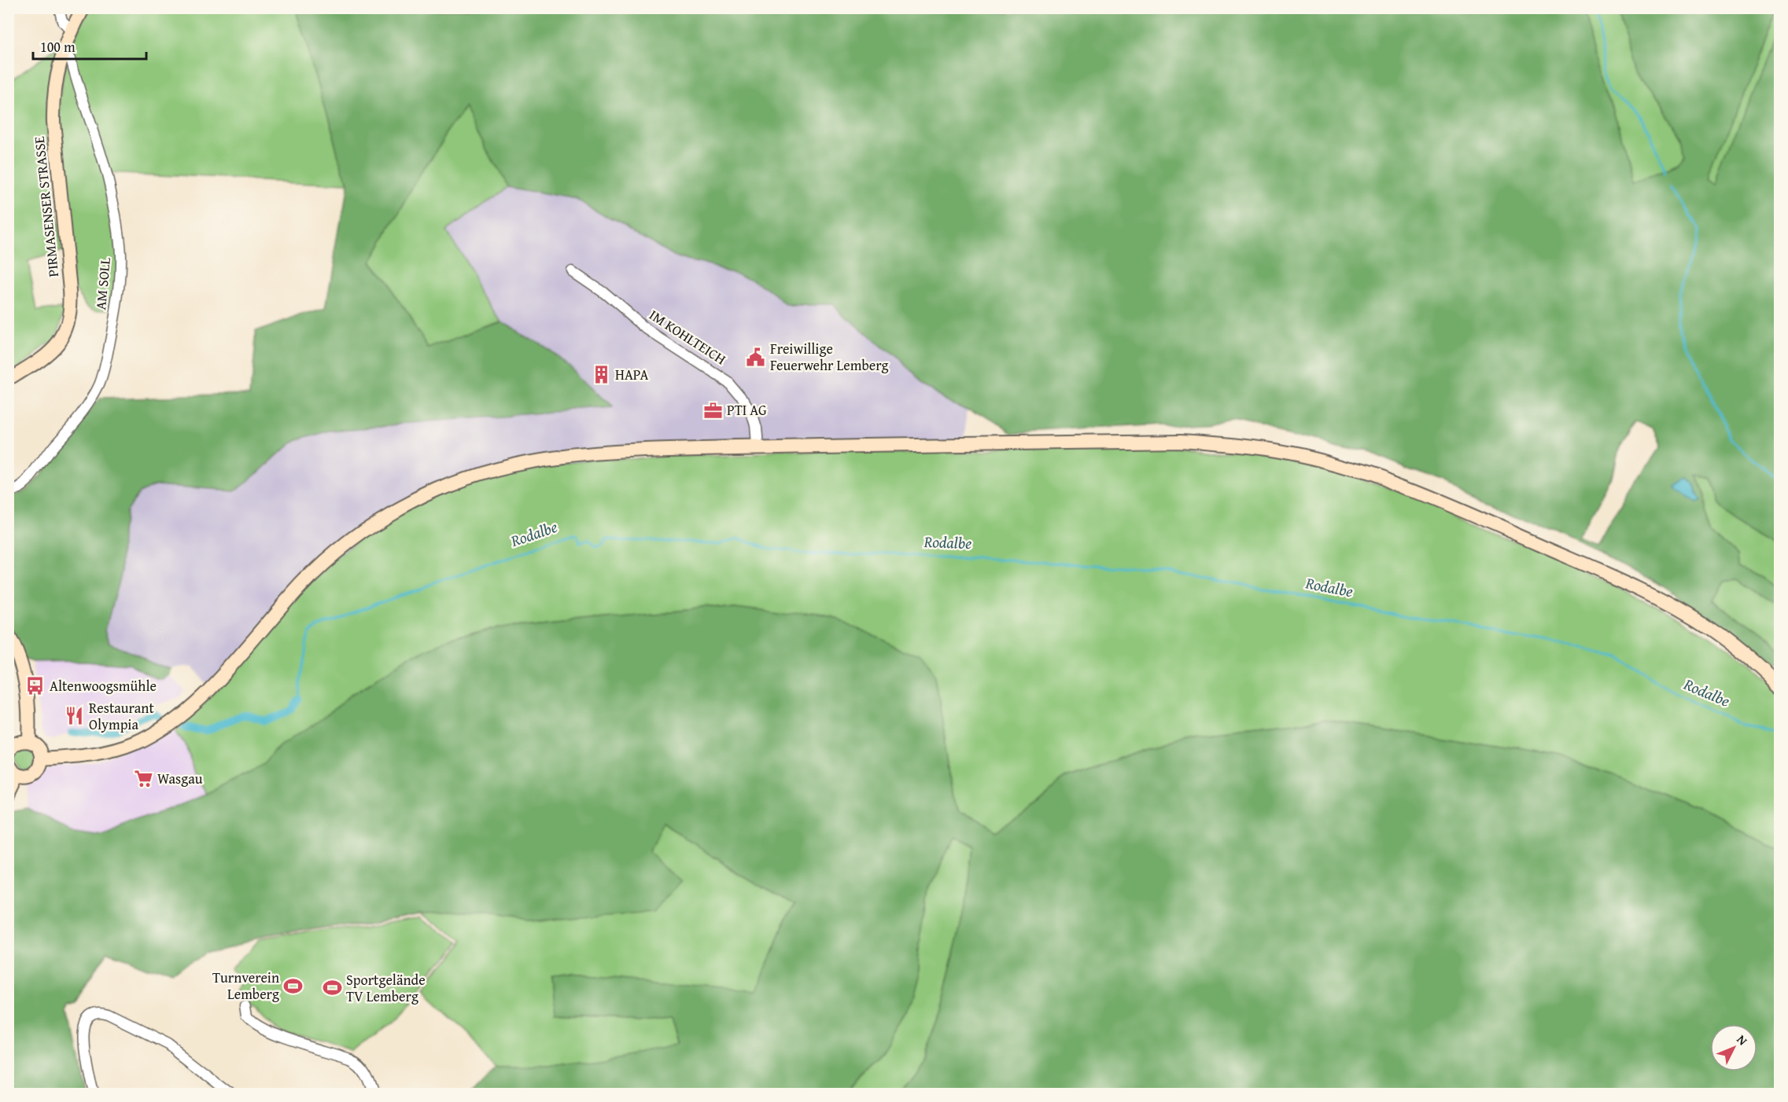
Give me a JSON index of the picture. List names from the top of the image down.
{
  "streets": {
    "street": ["PIRMASENSER STRASSE", "AM SOLL", "IM KOHLTEICH"]
  },
  "crossings": [
    ["PIRMASENSER STRASSE", "AM SOLL"]
  ],
  "water": ["Rodalbe"],
  "places": {
    "public building": ["Freiwillige Feuerwehr Lemberg"],
    "building": ["HAPA"],
    "office": ["PTI AG"],
    "bus stop": ["Altenwoogsmühle"],
    "restaurant": ["Restaurant Olympia"],
    "supermarket": ["Wasgau"],
    "sports": ["Turnverein Lemberg", "Sportgelände TV Lemberg"]
  },
  "scale_bar": "100 m",
  "north": "top right"
}
